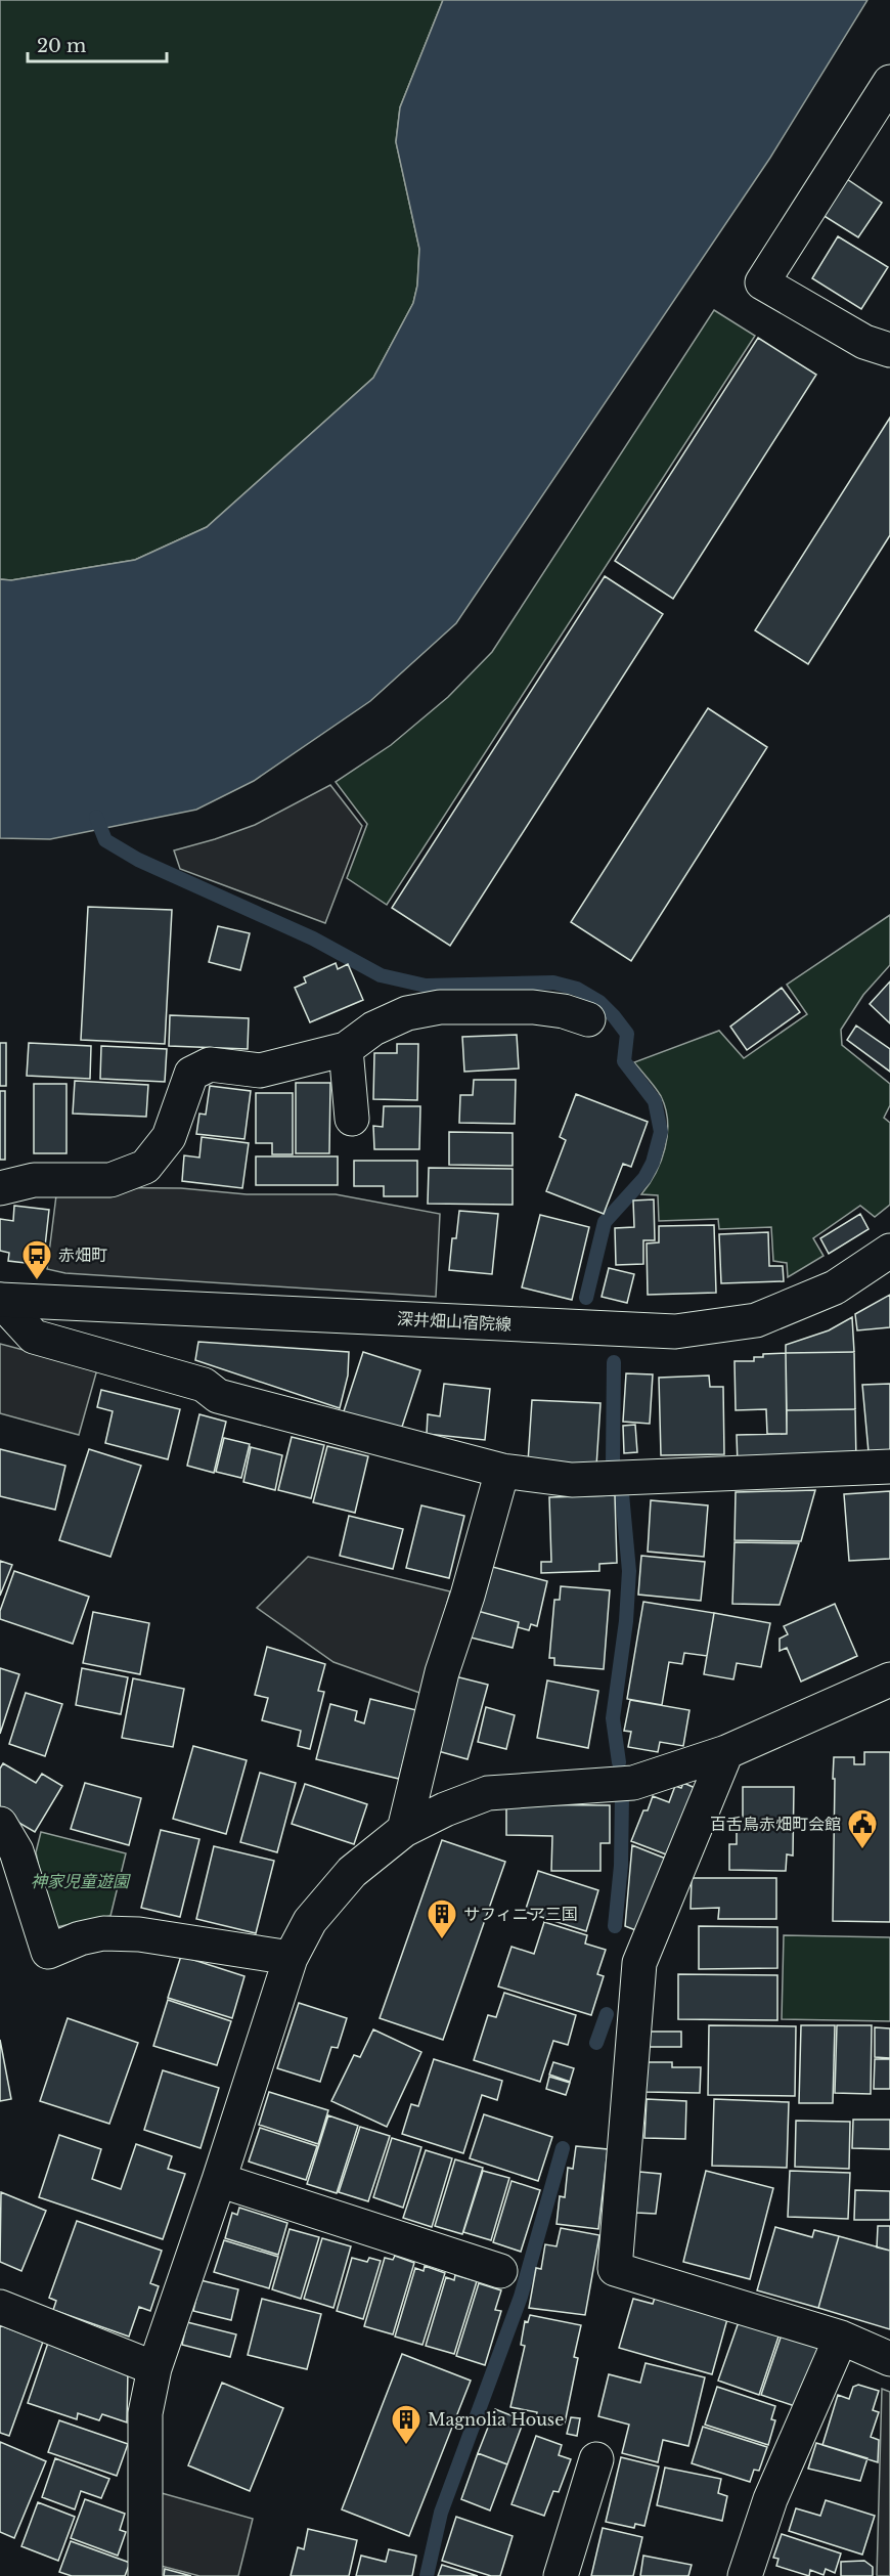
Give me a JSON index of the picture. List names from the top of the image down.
{
  "streets": {
    "street": ["深井畑山宿院線"]
  },
  "parks": ["神家児童遊園"],
  "places": {
    "bus stop": ["赤畑町"],
    "public building": ["百舌鳥赤畑町会館"],
    "building": ["サフィニア三国", "Magnolia House"]
  },
  "scale_bar": "20 m"
}
